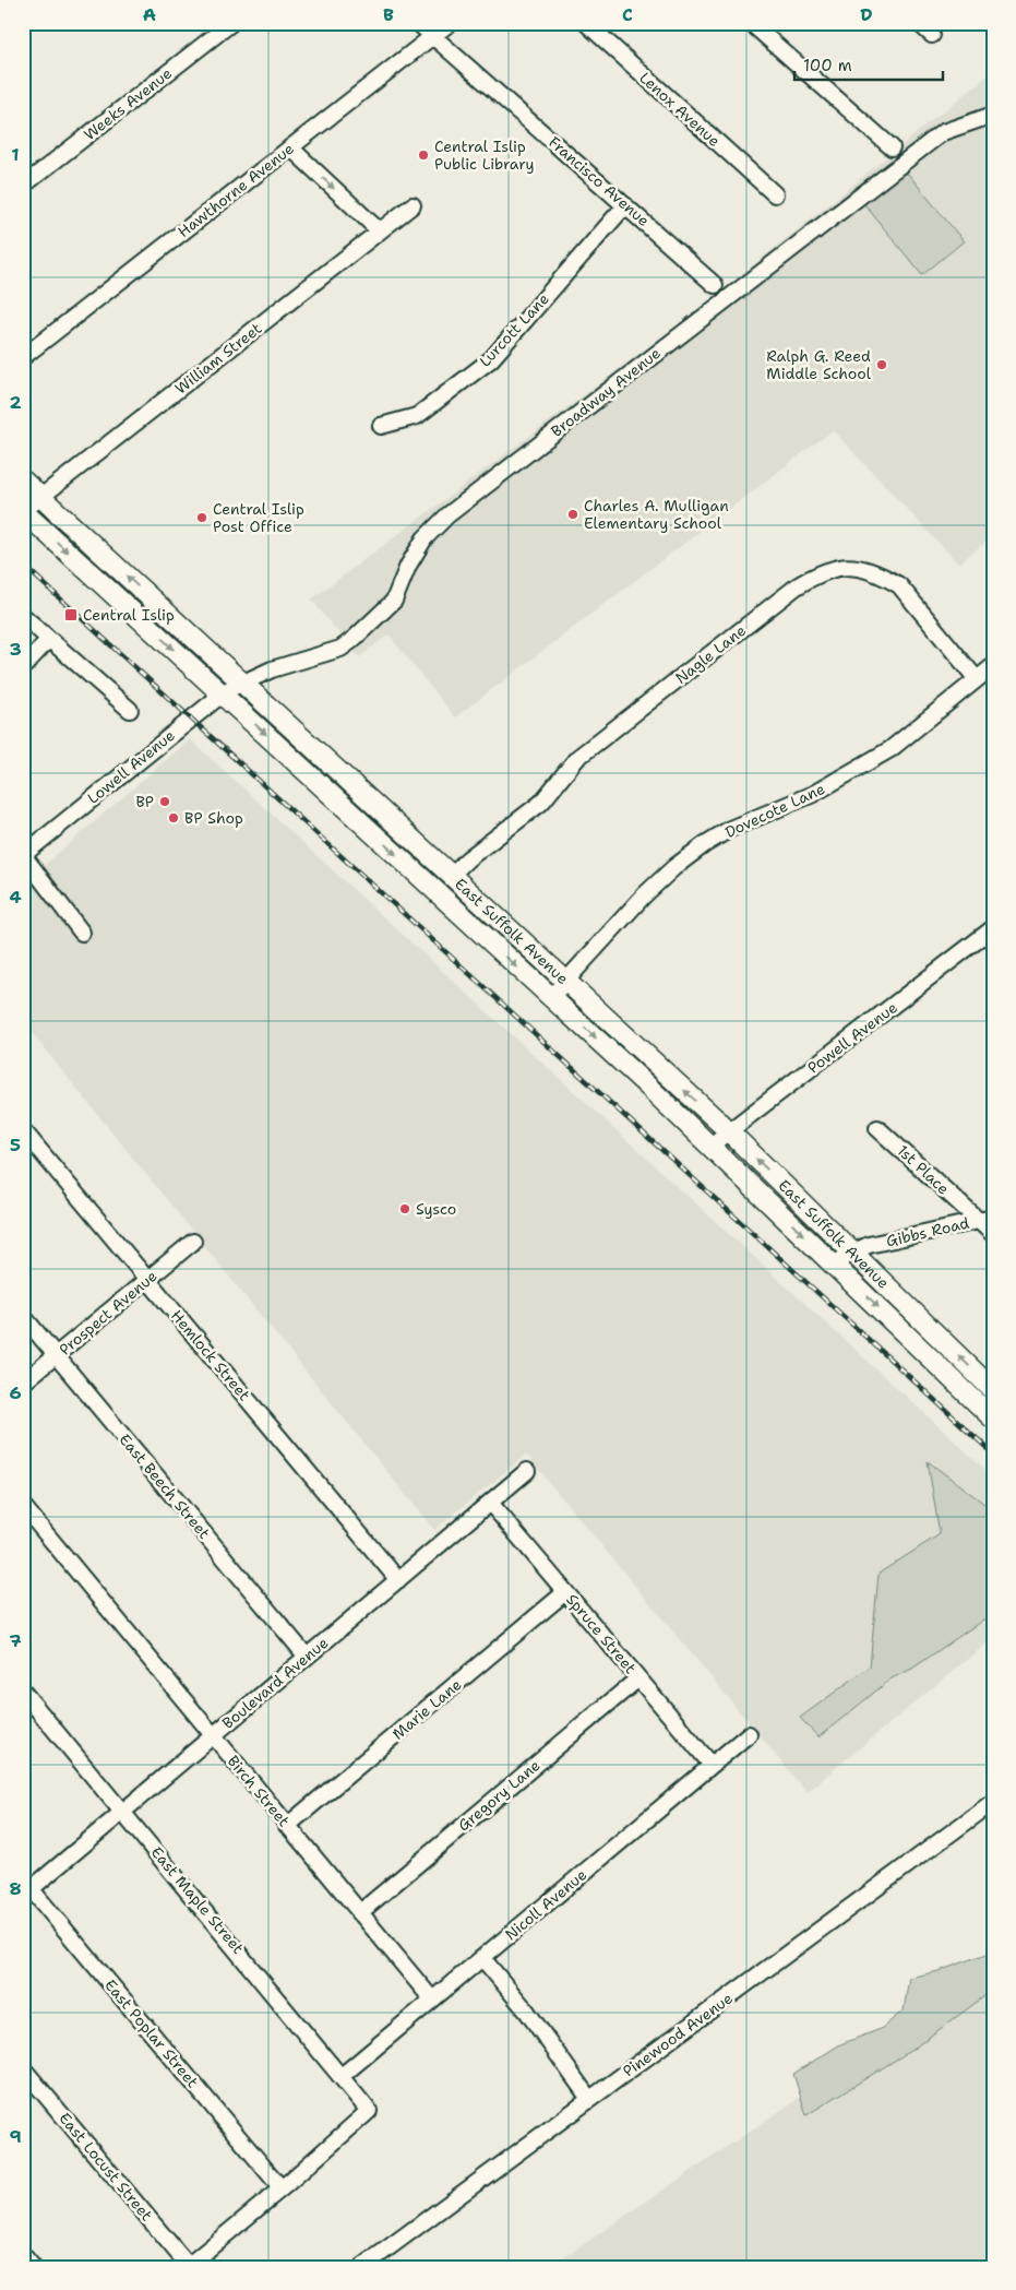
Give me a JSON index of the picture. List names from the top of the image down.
{
  "streets": {
    "main road": ["East Suffolk Avenue"],
    "street": [
      "Weeks Avenue",
      "Lenox Avenue",
      "Francisco Avenue",
      "Hawthorne Avenue",
      "Lurcott Lane",
      "William Street",
      "Broadway Avenue",
      "Nagle Lane",
      "Lowell Avenue",
      "Dovecote Lane",
      "Powell Avenue",
      "1st Place",
      "Gibbs Road",
      "Prospect Avenue",
      "Hemlock Street",
      "East Beech Street",
      "Spruce Street",
      "Boulevard Avenue",
      "Marie Lane",
      "Birch Street",
      "Gregory Lane",
      "East Maple Street",
      "Nicoll Avenue",
      "East Poplar Street",
      "Pinewood Avenue",
      "East Locust Street"
    ]
  },
  "crossings": [
    ["Francisco Avenue", "Hawthorne Avenue"],
    ["Francisco Avenue", "Lurcott Lane"],
    ["William Street", "East Suffolk Avenue"],
    ["Broadway Avenue", "Lowell Avenue"],
    ["Broadway Avenue", "East Suffolk Avenue"],
    ["Nagle Lane", "Dovecote Lane"],
    ["Nagle Lane", "East Suffolk Avenue"],
    ["Lowell Avenue", "East Suffolk Avenue"],
    ["Dovecote Lane", "East Suffolk Avenue"],
    ["East Suffolk Avenue", "Powell Avenue"],
    ["East Suffolk Avenue", "Gibbs Road"],
    ["1st Place", "Gibbs Road"],
    ["Prospect Avenue", "Hemlock Street"],
    ["Prospect Avenue", "East Beech Street"],
    ["Hemlock Street", "Boulevard Avenue"],
    ["East Beech Street", "Boulevard Avenue"],
    ["Spruce Street", "Boulevard Avenue"],
    ["Spruce Street", "Marie Lane"],
    ["Spruce Street", "Gregory Lane"],
    ["Spruce Street", "Nicoll Avenue"],
    ["Boulevard Avenue", "Birch Street"],
    ["Boulevard Avenue", "East Maple Street"],
    ["Boulevard Avenue", "East Poplar Street"],
    ["Marie Lane", "Birch Street"],
    ["Birch Street", "Gregory Lane"],
    ["Birch Street", "Nicoll Avenue"],
    ["East Maple Street", "Nicoll Avenue"],
    ["East Maple Street", "East Poplar Street"]
  ],
  "places": {
    "other": [
      "Central Islip Public Library",
      "Ralph G. Reed Middle School",
      "Charles A. Mulligan Elementary School",
      "Central Islip Post Office",
      "BP",
      "BP Shop",
      "Sysco"
    ],
    "transit": ["Central Islip"]
  },
  "scale_bar": "100 m",
  "grid": {
    "columns": [
      "A",
      "B",
      "C",
      "D"
    ],
    "rows": [
      "1",
      "2",
      "3",
      "4",
      "5",
      "6",
      "7",
      "8",
      "9"
    ]
  }
}
